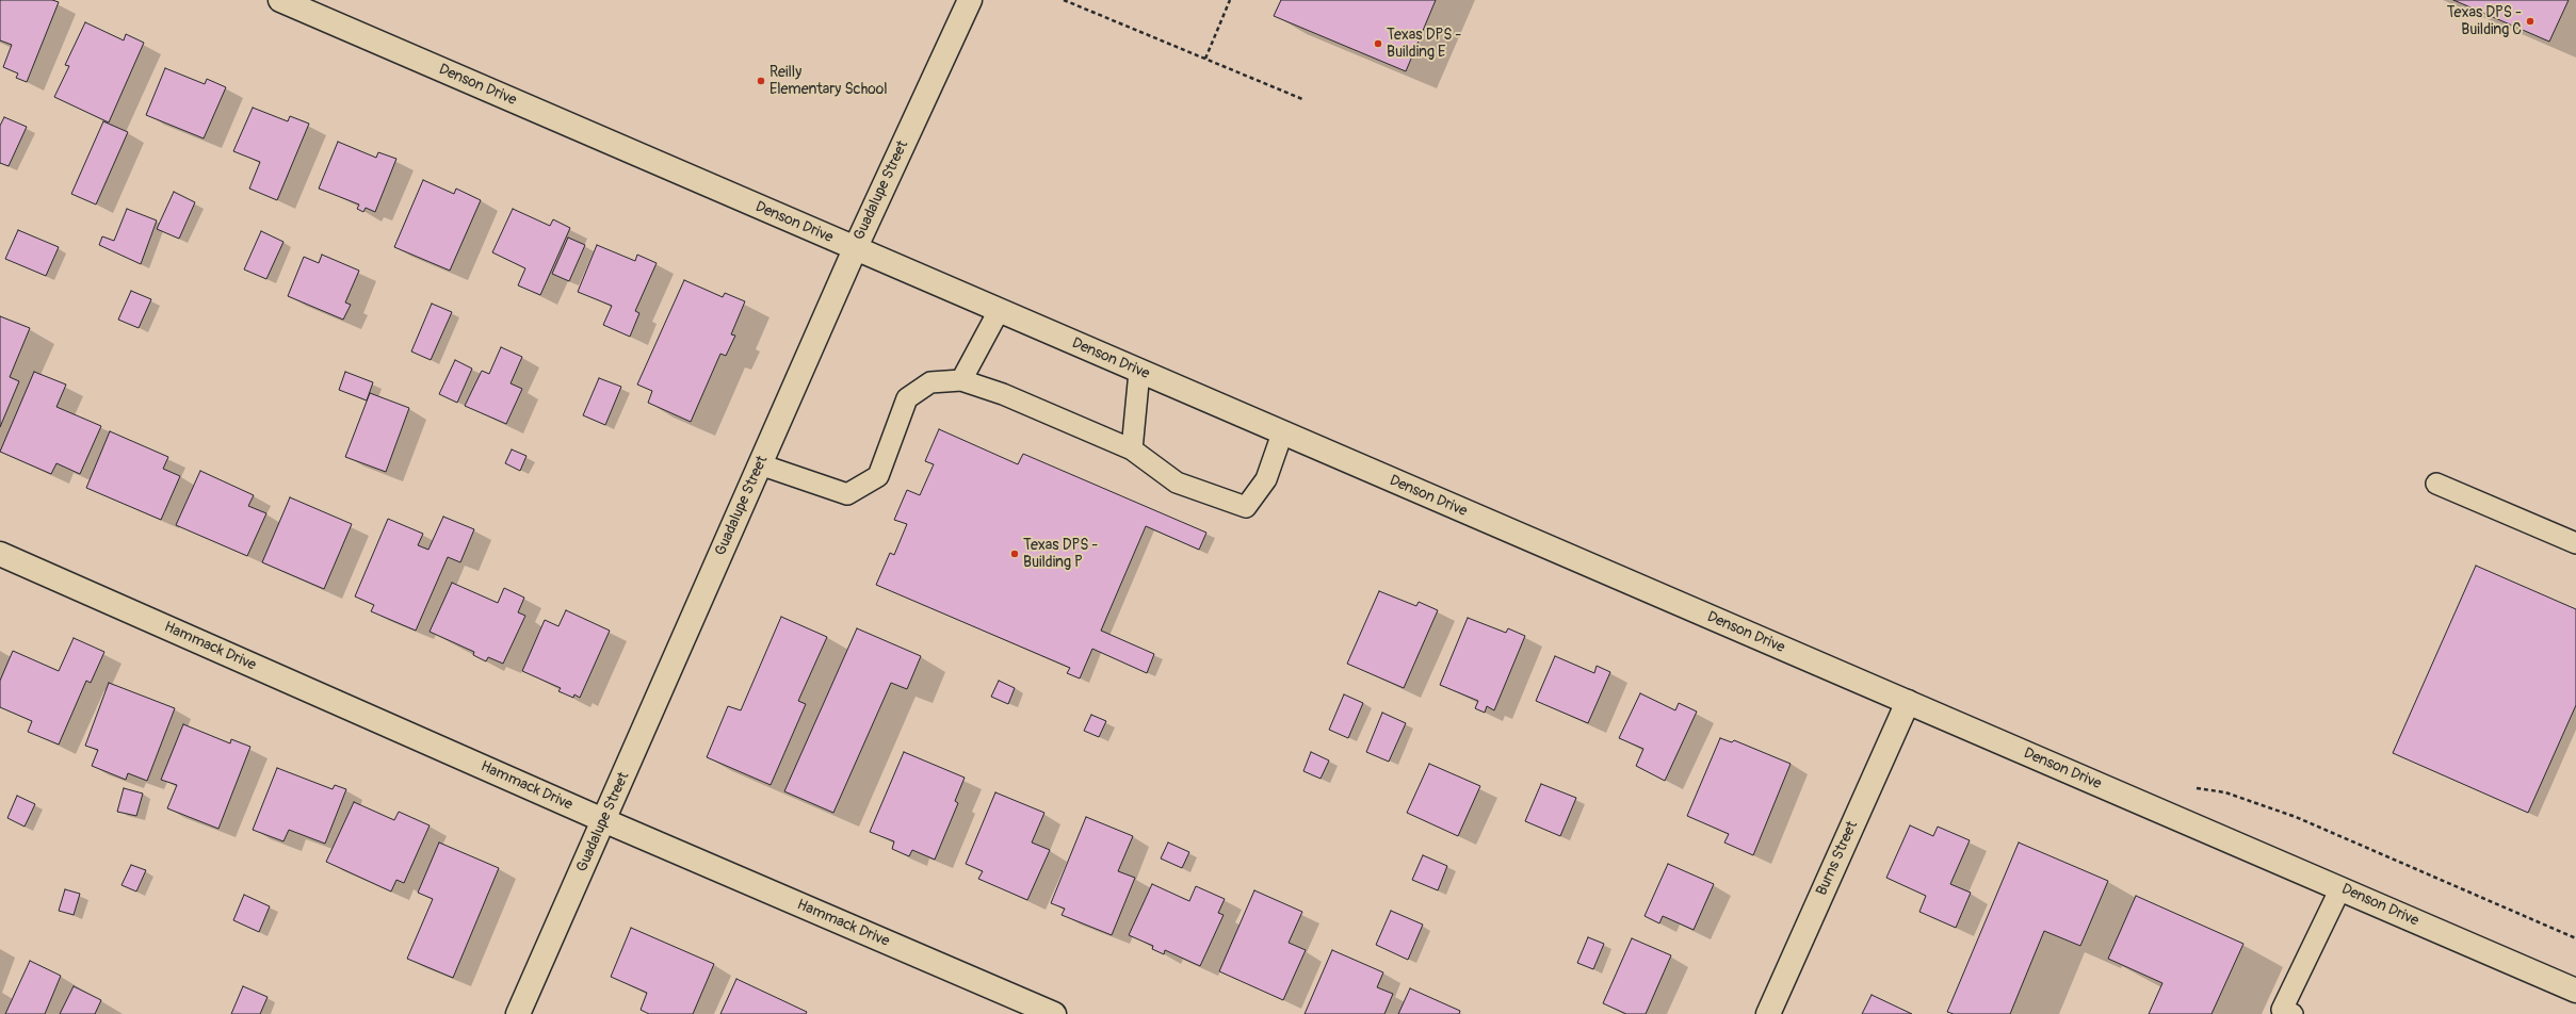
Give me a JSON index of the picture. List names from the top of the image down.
{
  "streets": {
    "street": [
      "Denson Drive",
      "Guadalupe Street",
      "Hammack Drive",
      "Burns Street"
    ]
  },
  "crossings": [
    ["Denson Drive", "Guadalupe Street"],
    ["Denson Drive", "Burns Street"],
    ["Guadalupe Street", "Hammack Drive"]
  ],
  "places": [
    "Texas DPS - Building C",
    "Texas DPS - Building E",
    "Reilly Elementary School",
    "Texas DPS - Building P"
  ]
}
